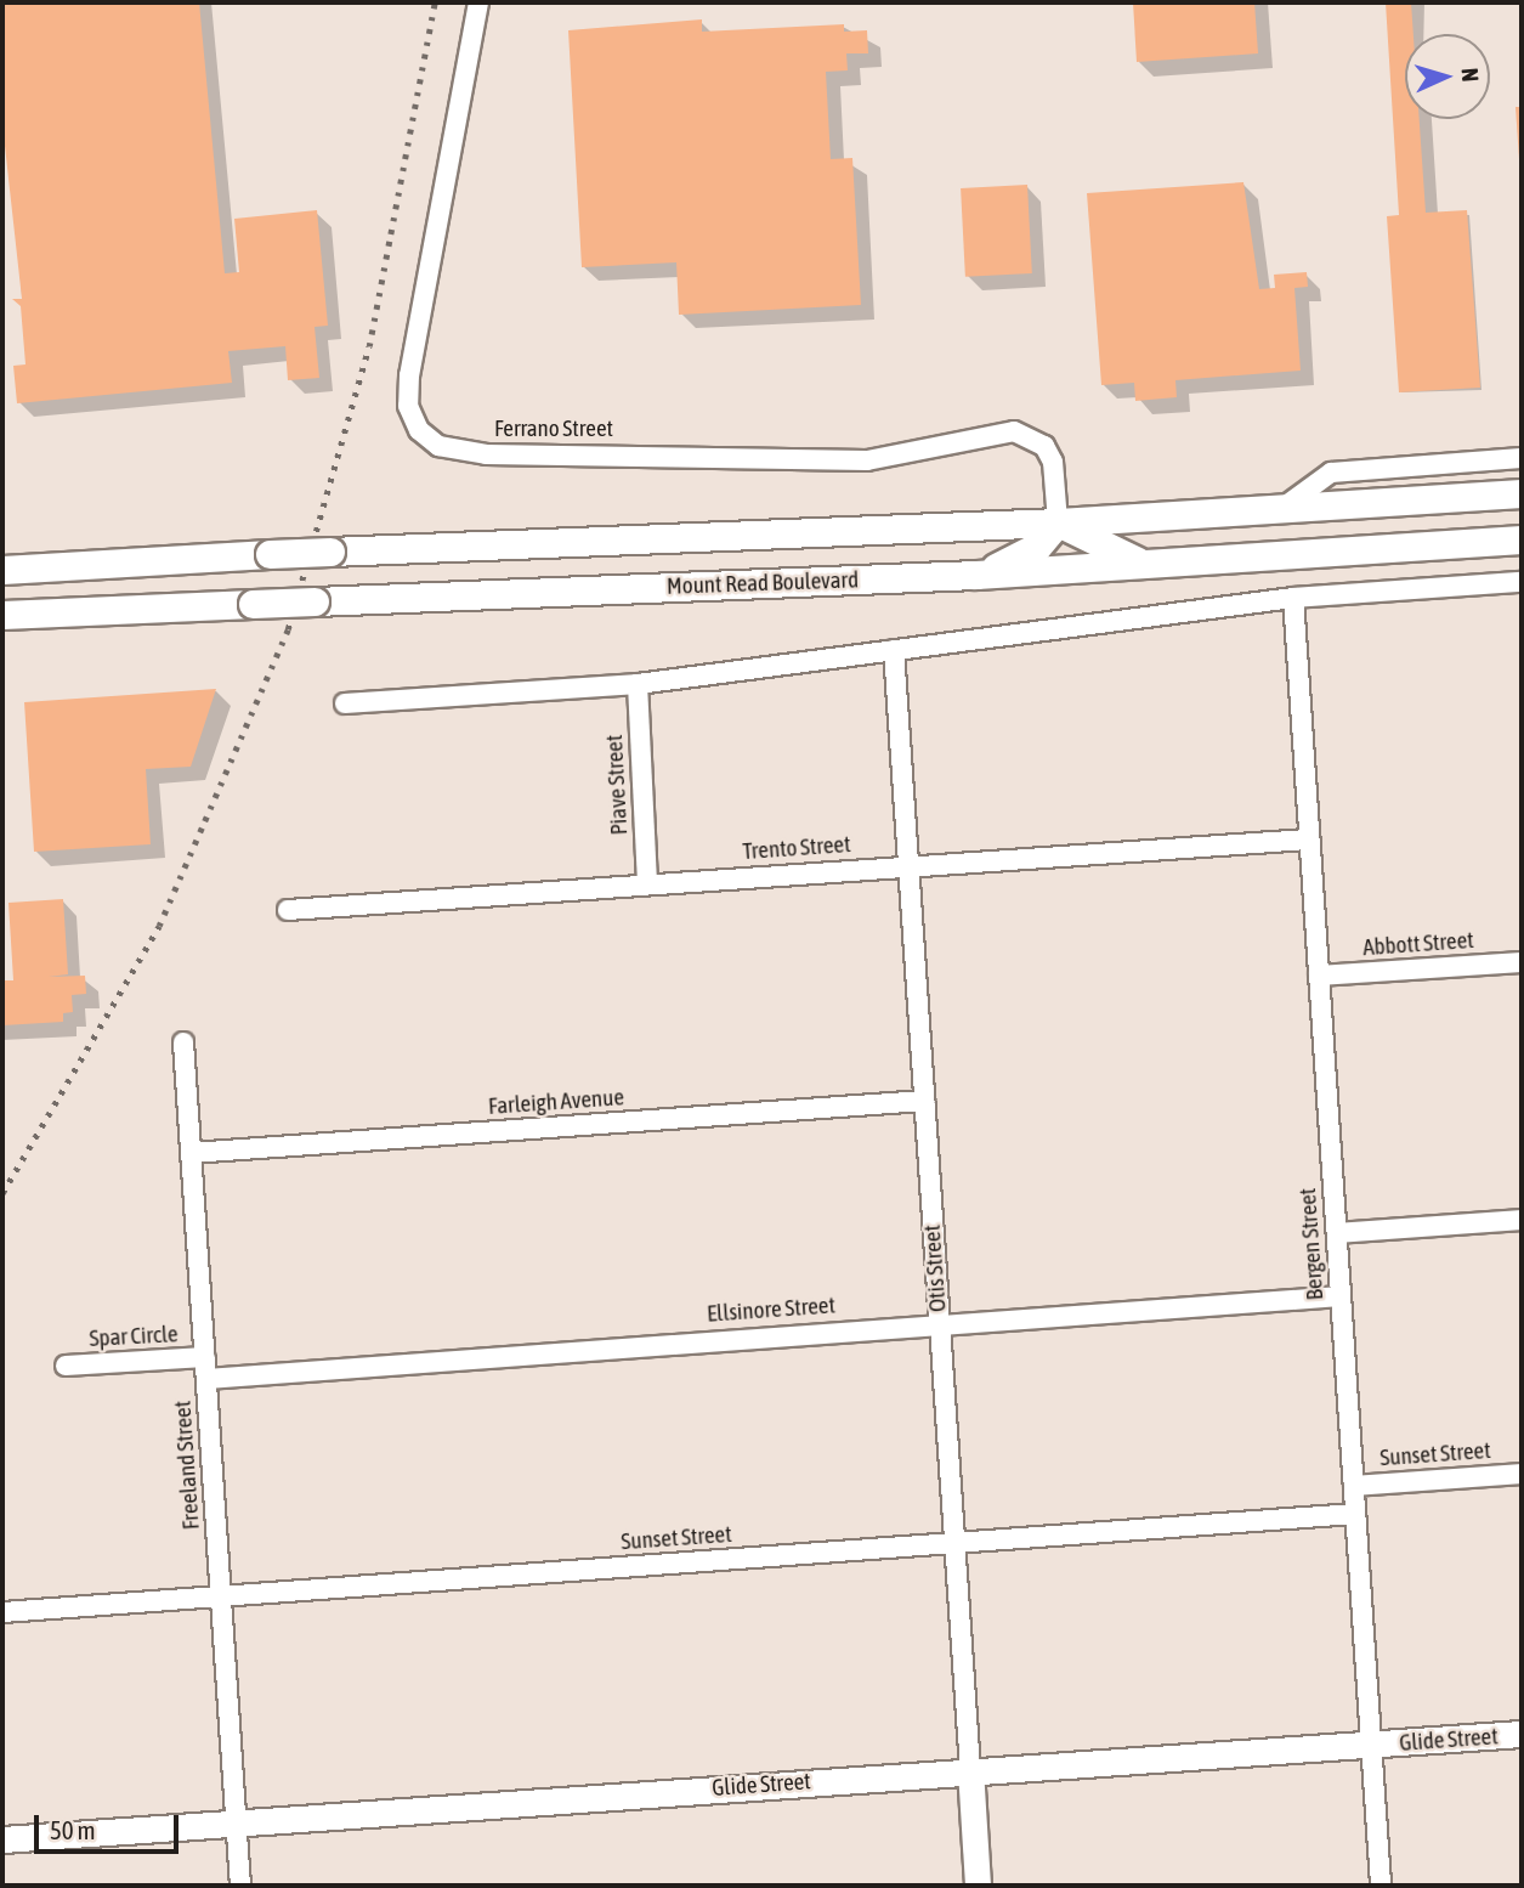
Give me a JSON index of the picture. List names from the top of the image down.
{
  "streets": {
    "main road": ["Mount Read Boulevard"],
    "street": [
      "Ferrano Street",
      "Piave Street",
      "Trento Street",
      "Abbott Street",
      "Farleigh Avenue",
      "Bergen Street",
      "Otis Street",
      "Ellsinore Street",
      "Spar Circle",
      "Sunset Street",
      "Freeland Street",
      "Glide Street"
    ]
  },
  "crossings": [
    ["Ferrano Street", "Mount Read Boulevard"],
    ["Piave Street", "Trento Street"],
    ["Trento Street", "Bergen Street"],
    ["Trento Street", "Otis Street"],
    ["Abbott Street", "Bergen Street"],
    ["Farleigh Avenue", "Otis Street"],
    ["Farleigh Avenue", "Freeland Street"],
    ["Bergen Street", "Ellsinore Street"],
    ["Bergen Street", "Sunset Street"],
    ["Bergen Street", "Glide Street"],
    ["Otis Street", "Ellsinore Street"],
    ["Otis Street", "Sunset Street"],
    ["Otis Street", "Glide Street"],
    ["Ellsinore Street", "Freeland Street"],
    ["Spar Circle", "Freeland Street"],
    ["Sunset Street", "Freeland Street"],
    ["Freeland Street", "Glide Street"]
  ],
  "scale_bar": "50 m",
  "north": "right"
}
